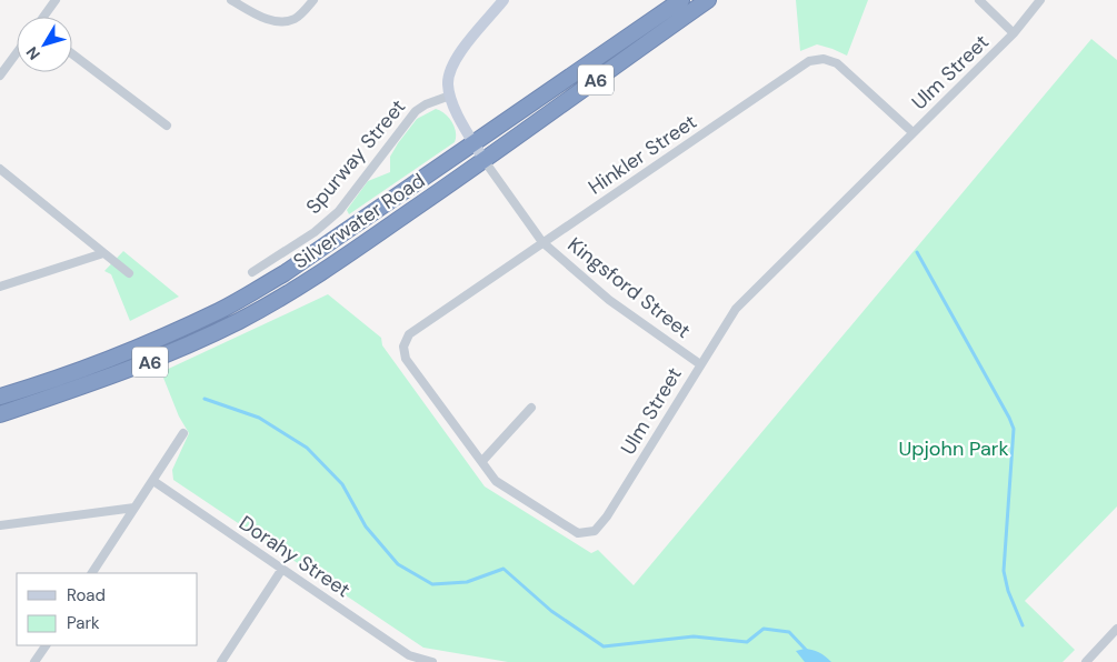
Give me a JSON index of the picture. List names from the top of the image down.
{
  "streets": {
    "highway": ["A6", "Silverwater Road"],
    "street": [
      "Ulm Street",
      "Hinkler Street",
      "Spurway Street",
      "Kingsford Street",
      "Dorahy Street"
    ]
  },
  "crossings": [
    ["Ulm Street", "Hinkler Street"],
    ["Ulm Street", "Kingsford Street"],
    ["Hinkler Street", "Kingsford Street"],
    ["Spurway Street", "Kingsford Street"],
    ["Silverwater Road", "Kingsford Street"]
  ],
  "parks": ["Upjohn Park"],
  "legend": ["Road", "Park"],
  "north": "bottom left"
}
